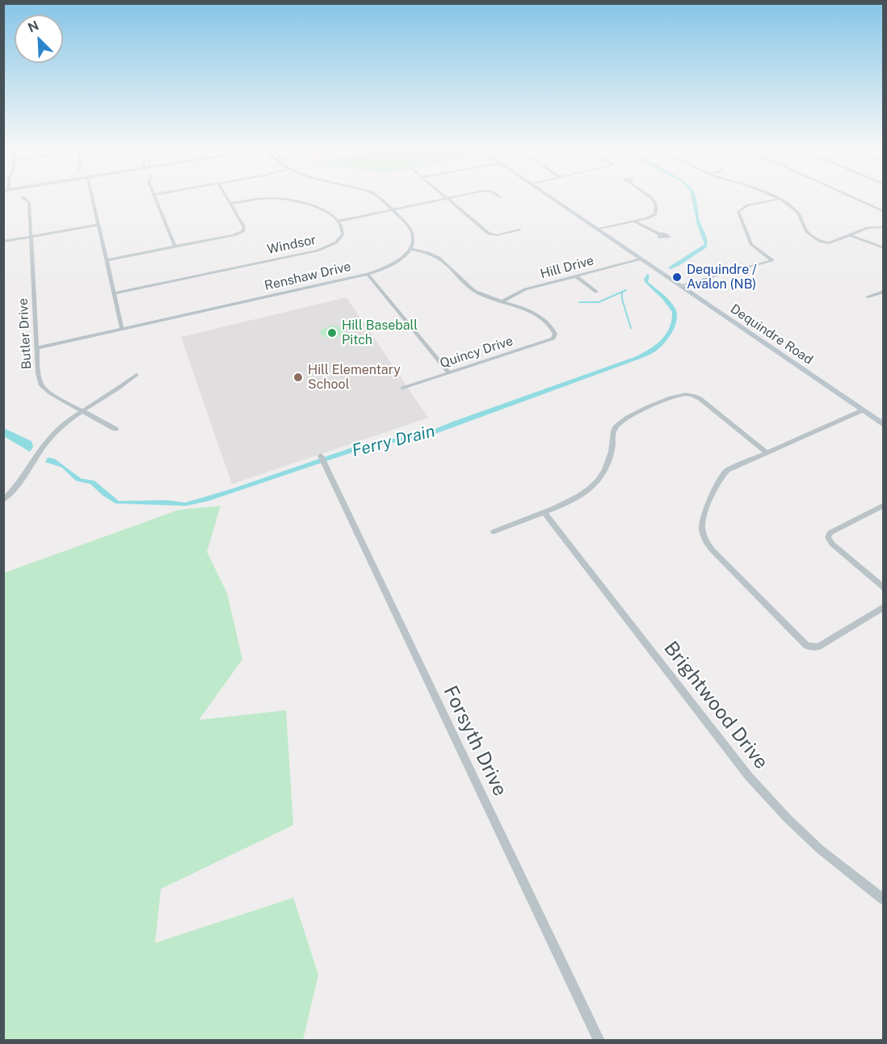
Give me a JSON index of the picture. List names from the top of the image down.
{
  "streets": {
    "main road": ["Dequindre Road"],
    "street": [
      "Windsor",
      "Hill Drive",
      "Renshaw Drive",
      "Butler Drive",
      "Quincy Drive",
      "Brightwood Drive",
      "Forsyth Drive"
    ]
  },
  "crossings": [
    ["Hill Drive", "Dequindre Road"],
    ["Hill Drive", "Quincy Drive"],
    ["Renshaw Drive", "Butler Drive"]
  ],
  "water": ["Ferry Drain"],
  "places": ["Dequindre / Avalon (NB)", "Hill Baseball Pitch", "Hill Elementary School"],
  "north": "top left"
}
